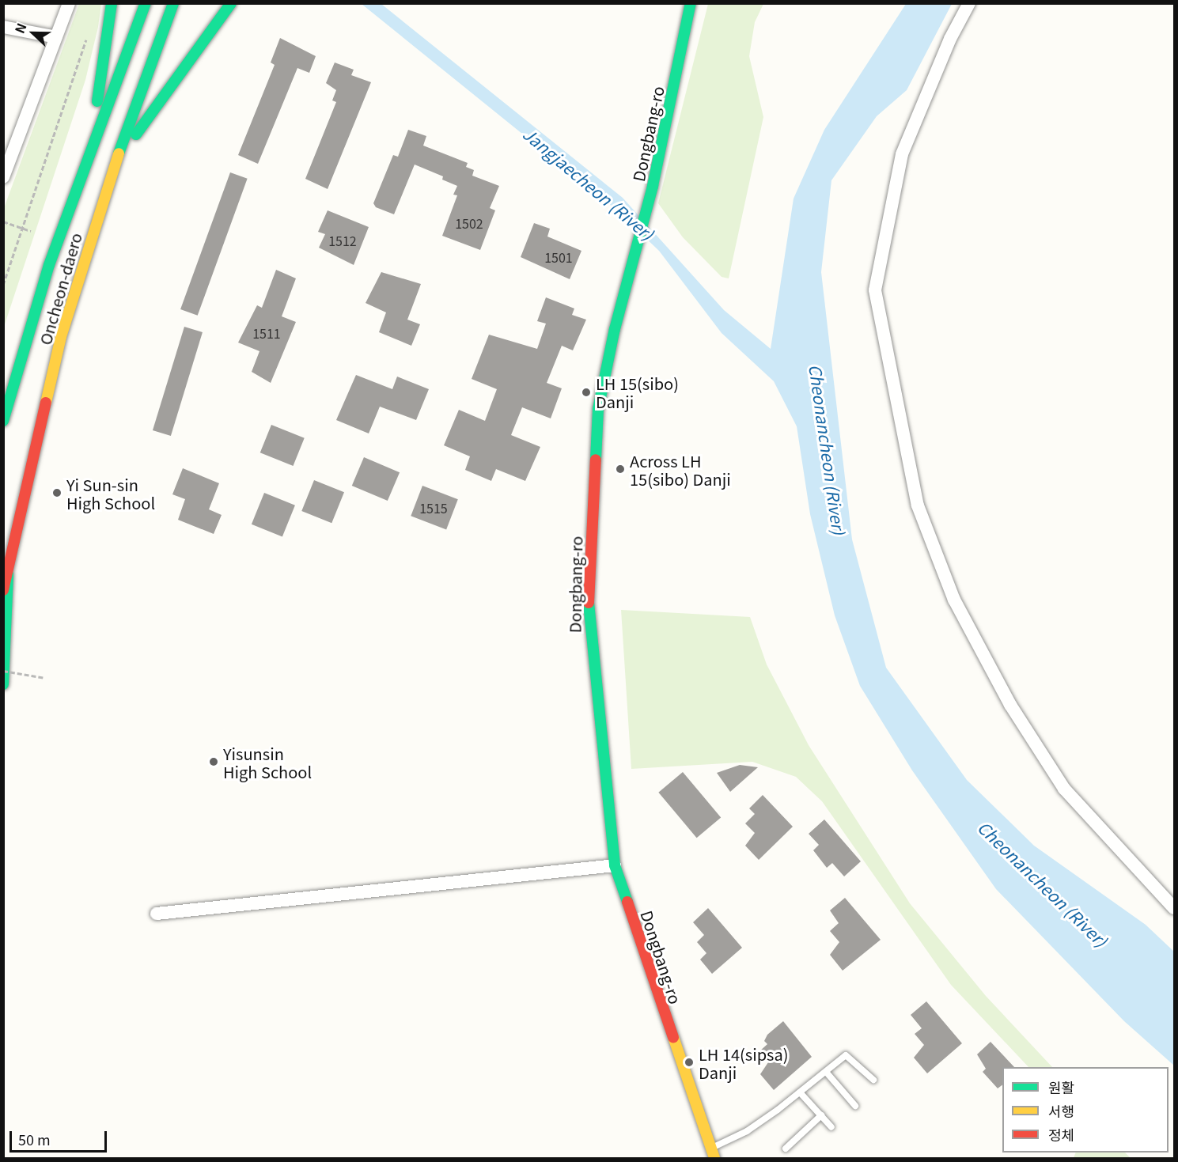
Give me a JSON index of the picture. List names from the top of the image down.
{
  "streets": {
    "main road": ["Dongbang-ro", "Oncheon-daero"]
  },
  "water": ["Jangjaecheon (River)", "Cheonancheon (River)"],
  "places": [
    "LH 15(sibo) Danji",
    "Across LH 15(sibo) Danji",
    "Yi Sun-sin High School",
    "Yisunsin High School",
    "LH 14(sipsa) Danji"
  ],
  "house_numbers": [
    "1502",
    "1512",
    "1501",
    "1511",
    "1515"
  ],
  "legend": ["원활", "서행", "정체"],
  "scale_bar": "50 m",
  "north": "left"
}
